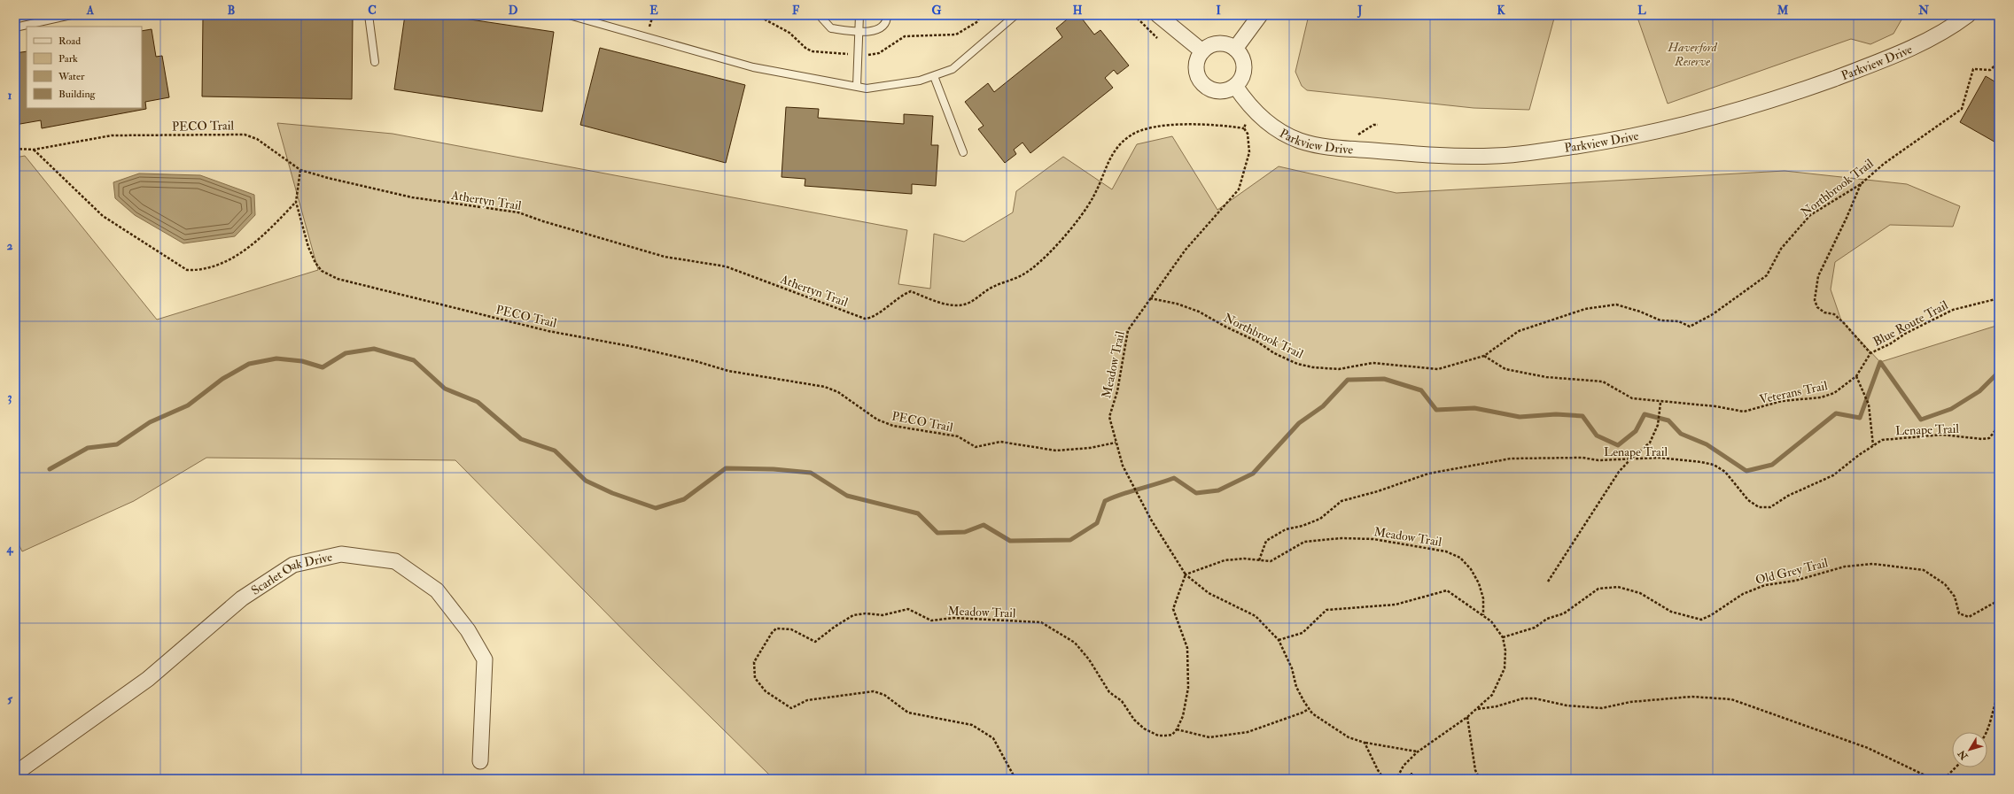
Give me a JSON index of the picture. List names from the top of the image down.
{
  "streets": {
    "street": ["Parkview Drive", "Scarlet Oak Drive"],
    "path": [
      "PECO Trail",
      "Northbrook Trail",
      "Athertyn Trail",
      "Blue Route Trail",
      "Meadow Trail",
      "Veterans Trail",
      "Lenape Trail",
      "Old Grey Trail"
    ]
  },
  "crossings": [
    ["PECO Trail", "Athertyn Trail"],
    ["PECO Trail", "Meadow Trail"],
    ["Northbrook Trail", "Meadow Trail"],
    ["Northbrook Trail", "Veterans Trail"],
    ["Athertyn Trail", "Meadow Trail"],
    ["Blue Route Trail", "Veterans Trail"],
    ["Meadow Trail", "Lenape Trail"]
  ],
  "parks": ["Haverford Reserve"],
  "legend": [
    "Road",
    "Park",
    "Water",
    "Building"
  ],
  "north": "bottom left",
  "grid": {
    "columns": [
      "A",
      "B",
      "C",
      "D",
      "E",
      "F",
      "G",
      "H",
      "I",
      "J",
      "K",
      "L",
      "M",
      "N"
    ],
    "rows": [
      "1",
      "2",
      "3",
      "4",
      "5"
    ]
  }
}
